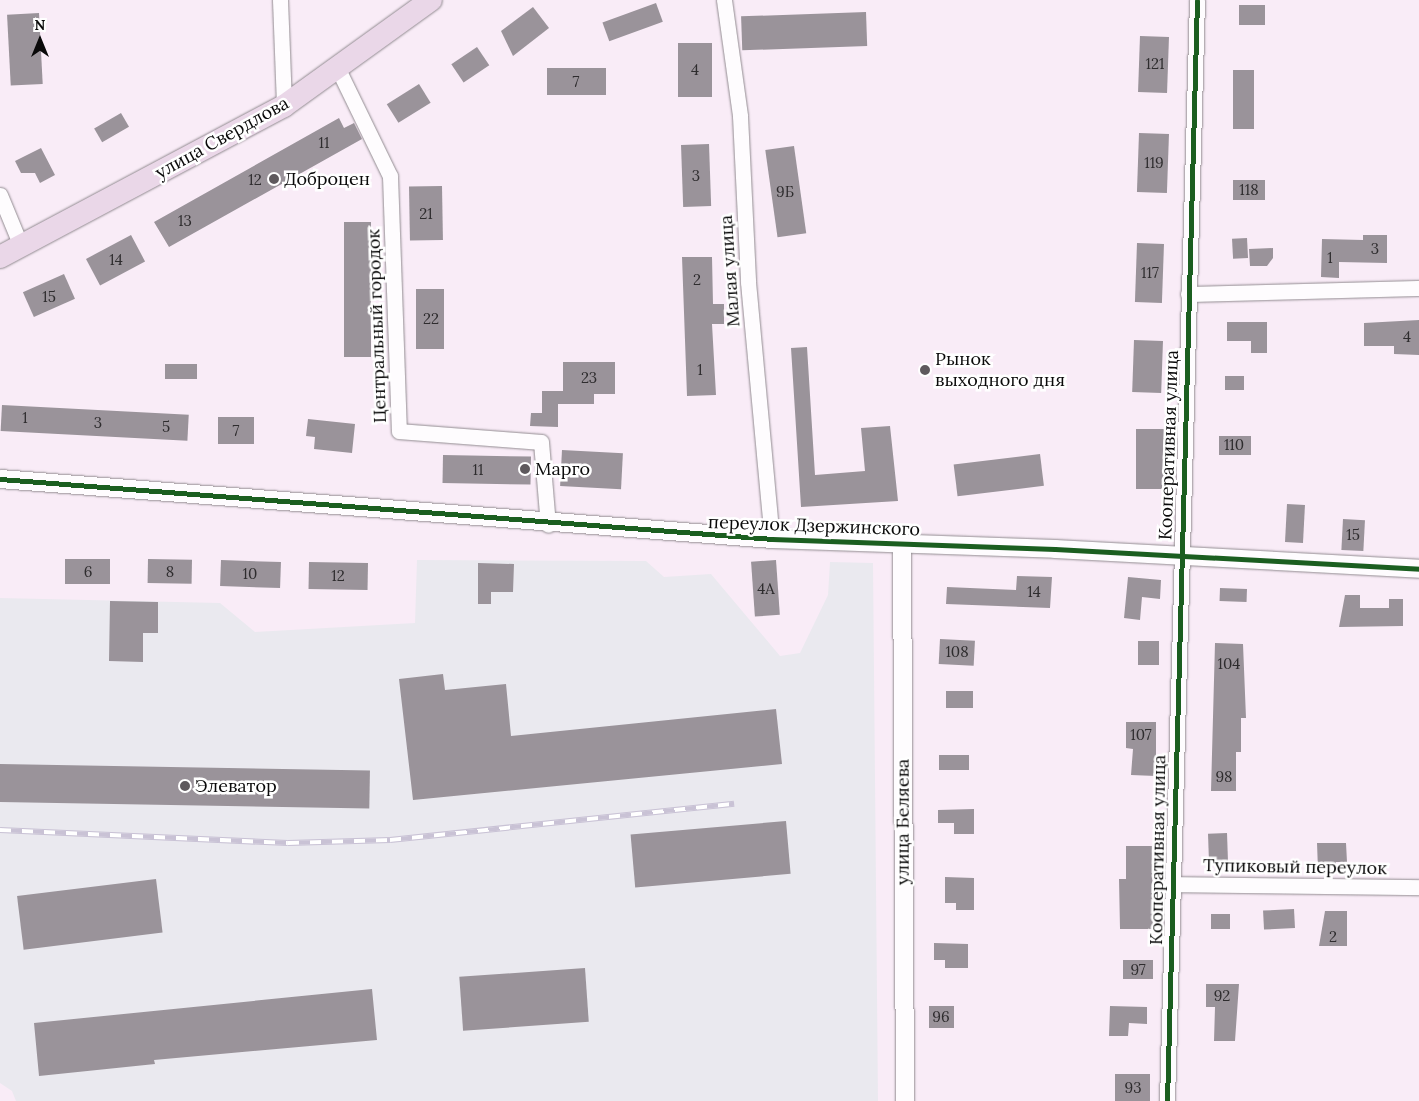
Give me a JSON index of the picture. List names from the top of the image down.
{
  "streets": {
    "main road": ["улица Свердлова"],
    "street": [
      "Малая улица",
      "Центральный городок",
      "Кооперативная улица",
      "переулок Дзержинского",
      "улица Беляева",
      "Тупиковый переулок"
    ]
  },
  "crossings": [
    ["улица Свердлова", "Центральный городок"],
    ["Малая улица", "переулок Дзержинского"],
    ["Центральный городок", "переулок Дзержинского"],
    ["Кооперативная улица", "переулок Дзержинского"],
    ["Кооперативная улица", "Тупиковый переулок"],
    ["переулок Дзержинского", "улица Беляева"]
  ],
  "places": [
    "Доброцен",
    "Рынок выходного дня",
    "Марго",
    "Элеватор"
  ],
  "house_numbers": [
    "121",
    "4",
    "7",
    "11",
    "119",
    "3",
    "12",
    "118",
    "9Б",
    "21",
    "13",
    "3",
    "1",
    "14",
    "117",
    "2",
    "15",
    "22",
    "4",
    "1",
    "23",
    "1",
    "3",
    "5",
    "7",
    "110",
    "11",
    "15",
    "6",
    "8",
    "10",
    "12",
    "4А",
    "14",
    "108",
    "104",
    "107",
    "98",
    "2",
    "97",
    "92",
    "96",
    "93"
  ],
  "north": "top"
}
